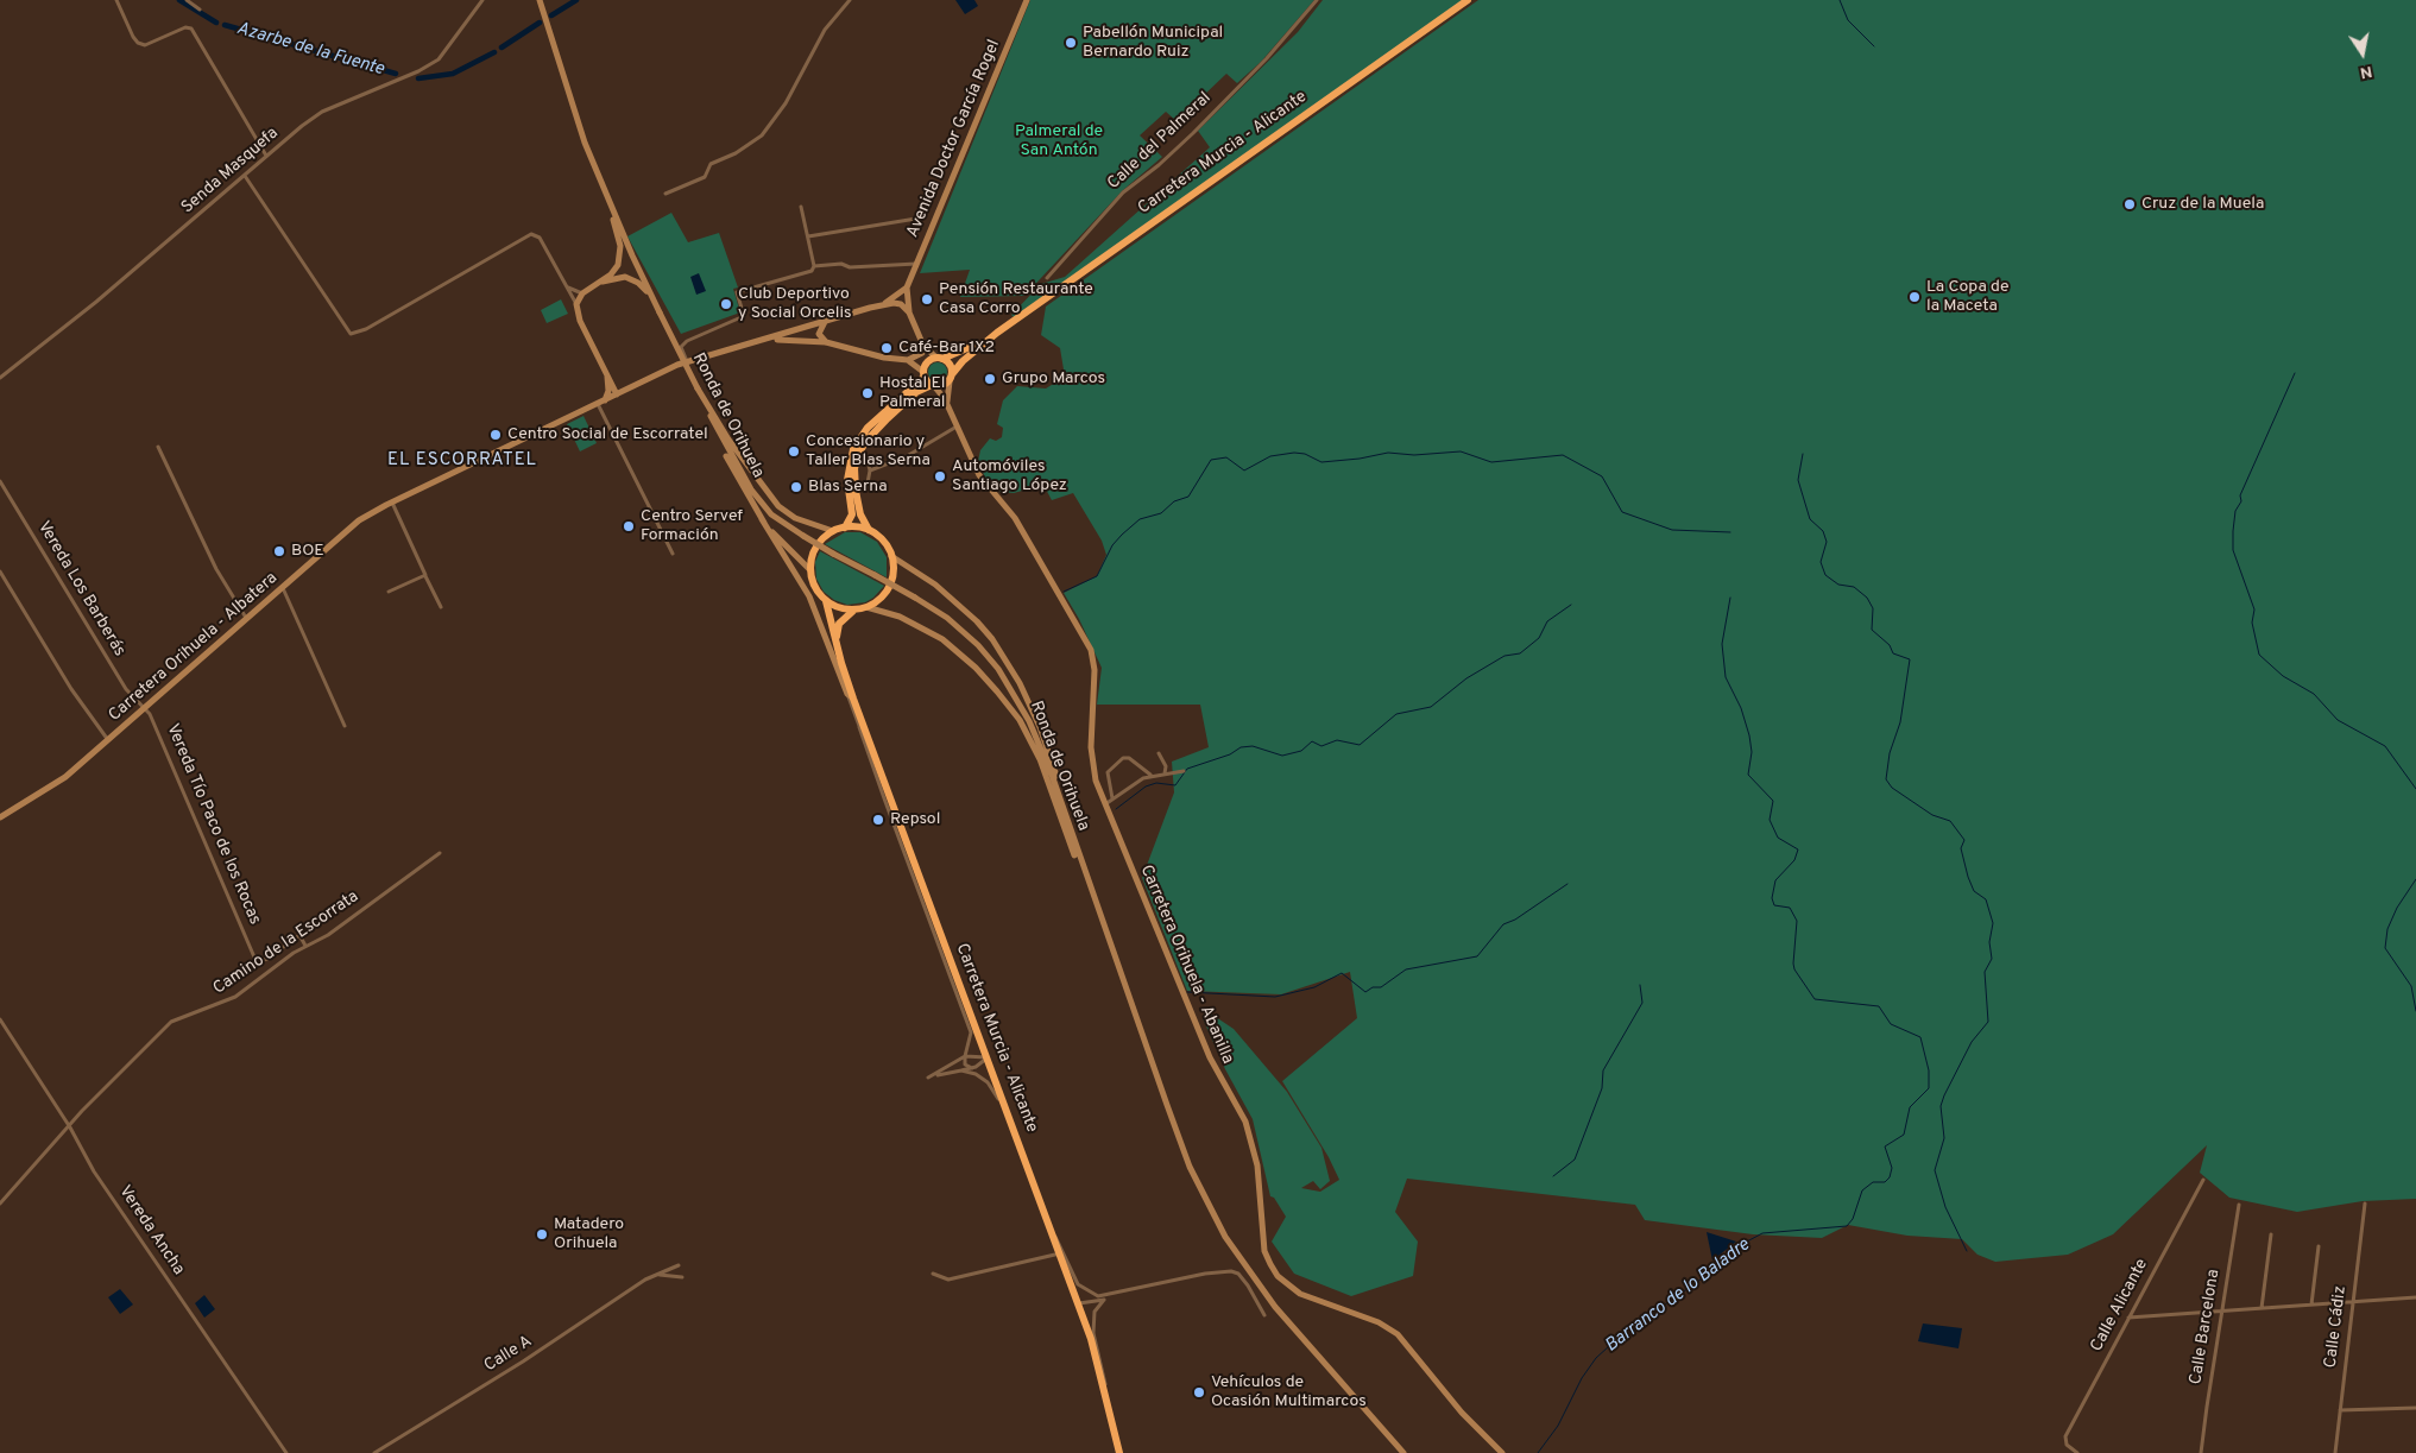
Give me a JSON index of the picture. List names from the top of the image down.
{
  "streets": {
    "highway": ["Carretera Murcia - Alicante"],
    "main road": [
      "Avenida Doctor García Rogel",
      "Ronda de Orihuela",
      "Carretera Orihuela - Albatera",
      "Carretera Orihuela - Abanilla"
    ],
    "street": [
      "Calle del Palmeral",
      "Senda Masquefa",
      "Vereda Los Barberás",
      "Vereda Tío Paco de los Rocas",
      "Camino de la Escorrata",
      "Vereda Ancha",
      "Calle Alicante",
      "Calle Barcelona",
      "Calle Cádiz",
      "Calle A"
    ]
  },
  "crossings": [
    ["Avenida Doctor García Rogel", "Carretera Murcia - Alicante"],
    ["Avenida Doctor García Rogel", "Carretera Orihuela - Abanilla"],
    ["Carretera Murcia - Alicante", "Carretera Orihuela - Abanilla"],
    ["Vereda Los Barberás", "Carretera Orihuela - Albatera"],
    ["Vereda Los Barberás", "Vereda Tío Paco de los Rocas"],
    ["Carretera Orihuela - Albatera", "Vereda Tío Paco de los Rocas"],
    ["Vereda Tío Paco de los Rocas", "Camino de la Escorrata"],
    ["Camino de la Escorrata", "Vereda Ancha"]
  ],
  "districts": ["EL ESCORRATEL"],
  "water": ["Azarbe de la Fuente", "Barranco de lo Baladre"],
  "parks": ["Palmeral de San Antón"],
  "places": [
    "Pabellón Municipal Bernardo Ruiz",
    "Cruz de la Muela",
    "La Copa de la Maceta",
    "Pensión Restaurante Casa Corro",
    "Club Deportivo y Social Orcelis",
    "Café-Bar 1X2",
    "Grupo Marcos",
    "Hostal El Palmeral",
    "Centro Social de Escorratel",
    "Concesionario y Taller Blas Serna",
    "Automóviles Santiago López",
    "Blas Serna",
    "Centro Servef Formación",
    "BOE",
    "Repsol",
    "Matadero Orihuela",
    "Vehículos de Ocasión Multimarcos"
  ],
  "north": "bottom"
}
